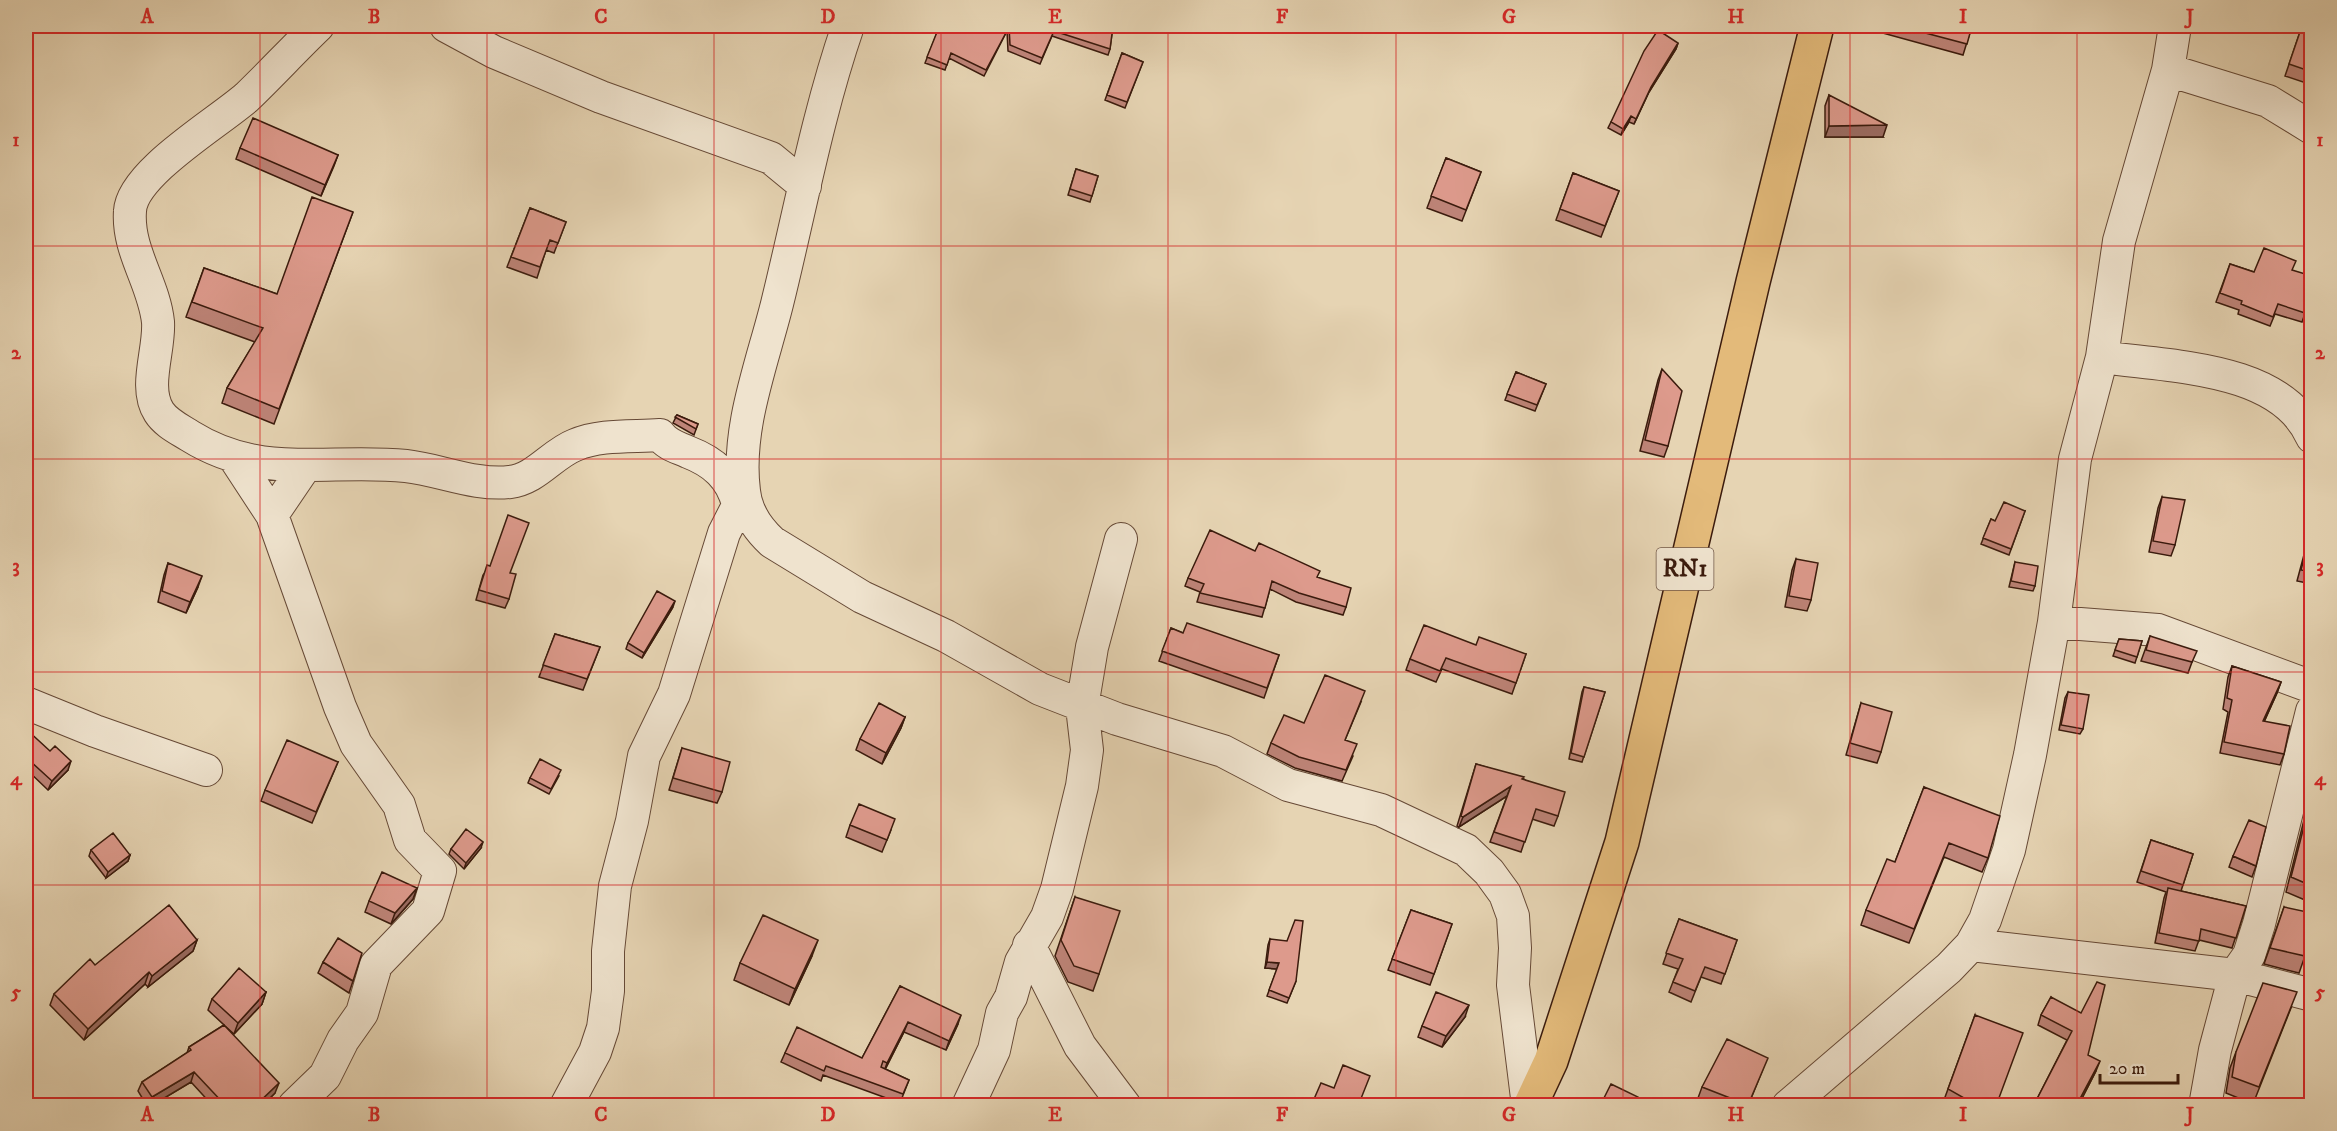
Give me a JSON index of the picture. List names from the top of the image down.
{
  "streets": {
    "highway": ["RN1"]
  },
  "scale_bar": "20 m",
  "grid": {
    "columns": [
      "A",
      "B",
      "C",
      "D",
      "E",
      "F",
      "G",
      "H",
      "I",
      "J"
    ],
    "rows": [
      "1",
      "2",
      "3",
      "4",
      "5"
    ]
  }
}
